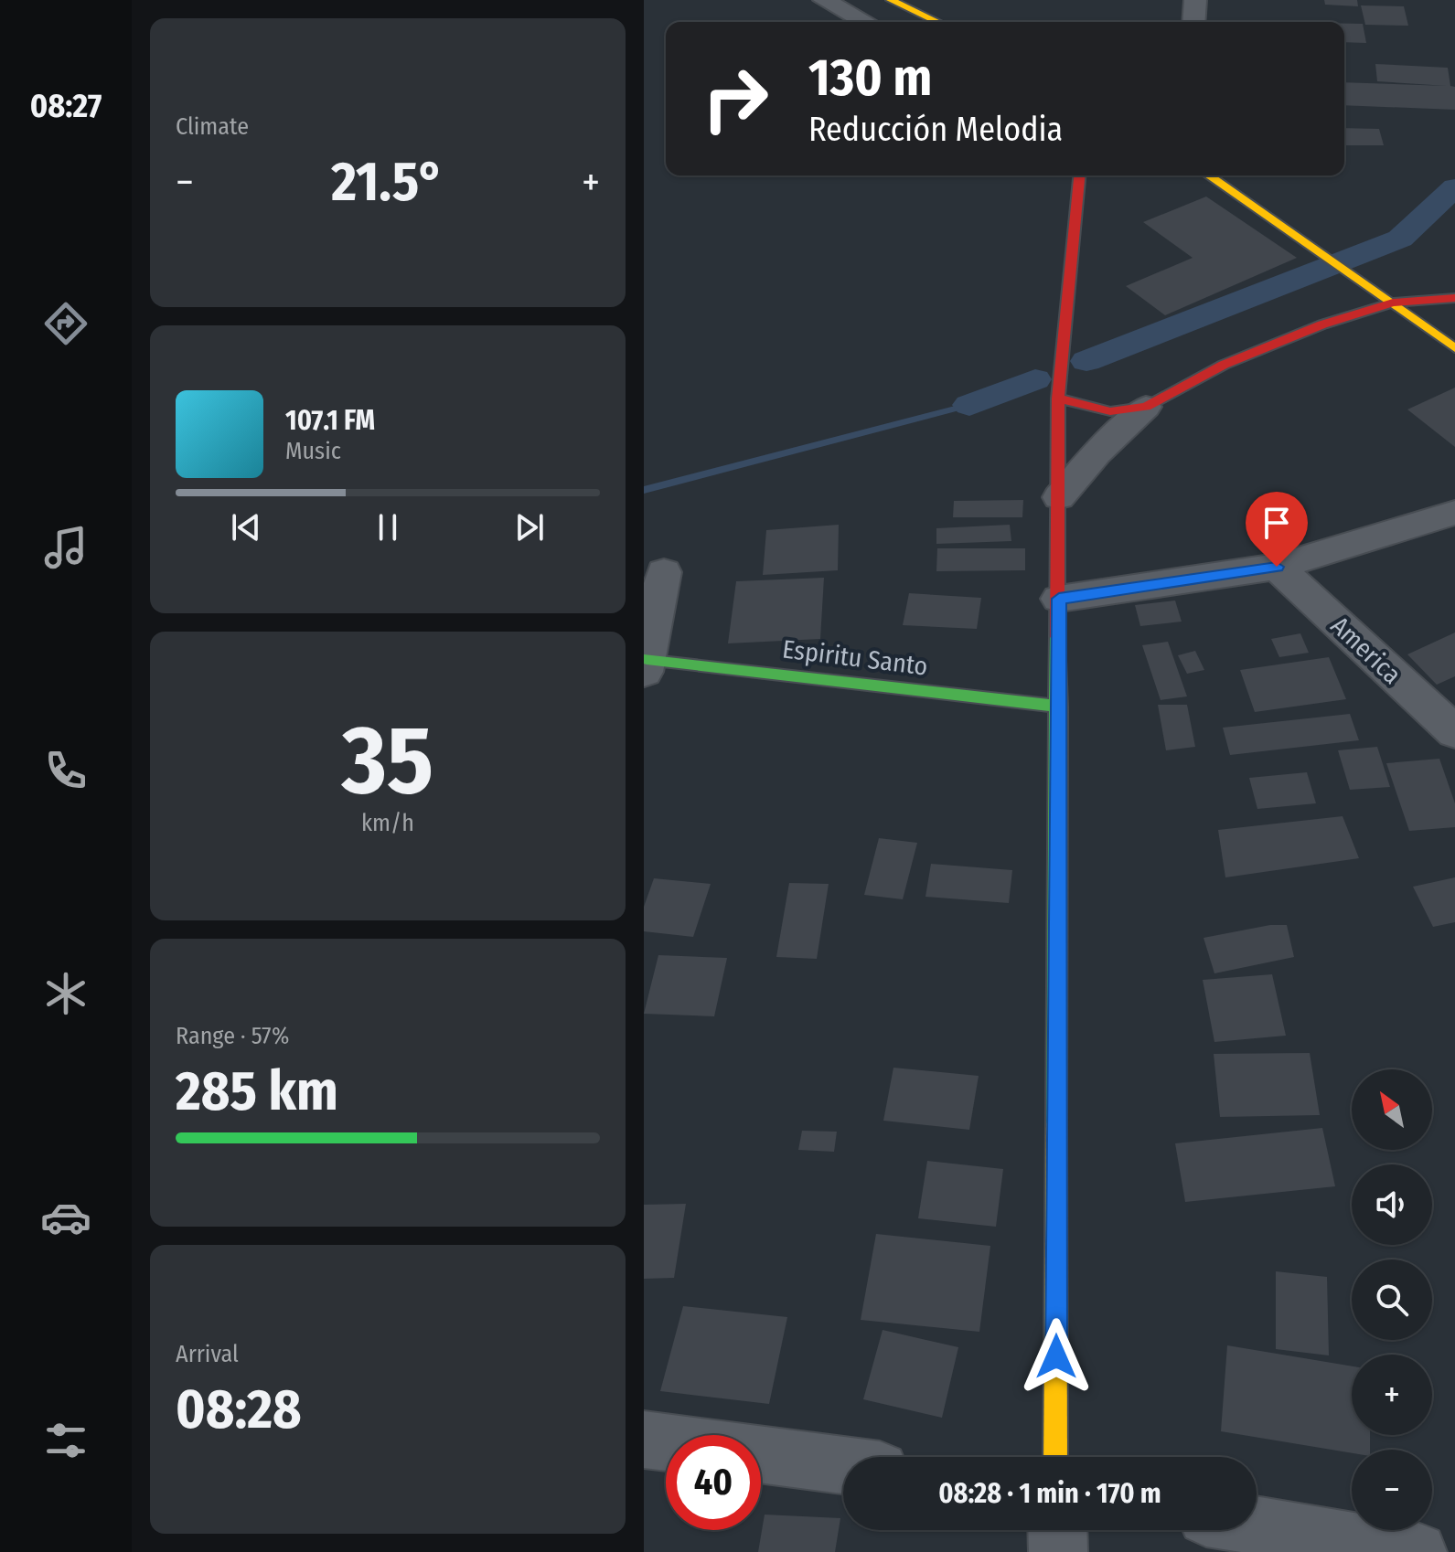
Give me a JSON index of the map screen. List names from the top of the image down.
{
  "streets": {
    "main road": ["Espiritu Santo"],
    "street": ["America"]
  },
  "north": "top left",
  "page": {
    "tabs": "08:27",
    "tile": [
      "Climate",
      ["35", "km/h"],
      ["Range · 57%", "285 km"],
      ["Arrival", "08:28"]
    ],
    "turn": ["130 m", "Reducción Melodia"],
    "heat": ["−", "21.5°", "+"],
    "song": ["107.1 FM", "Music"],
    "map_buttons": ["+", "−"],
    "limit": "40",
    "trip": "08:28 · 1 min · 170 m"
  }
}
